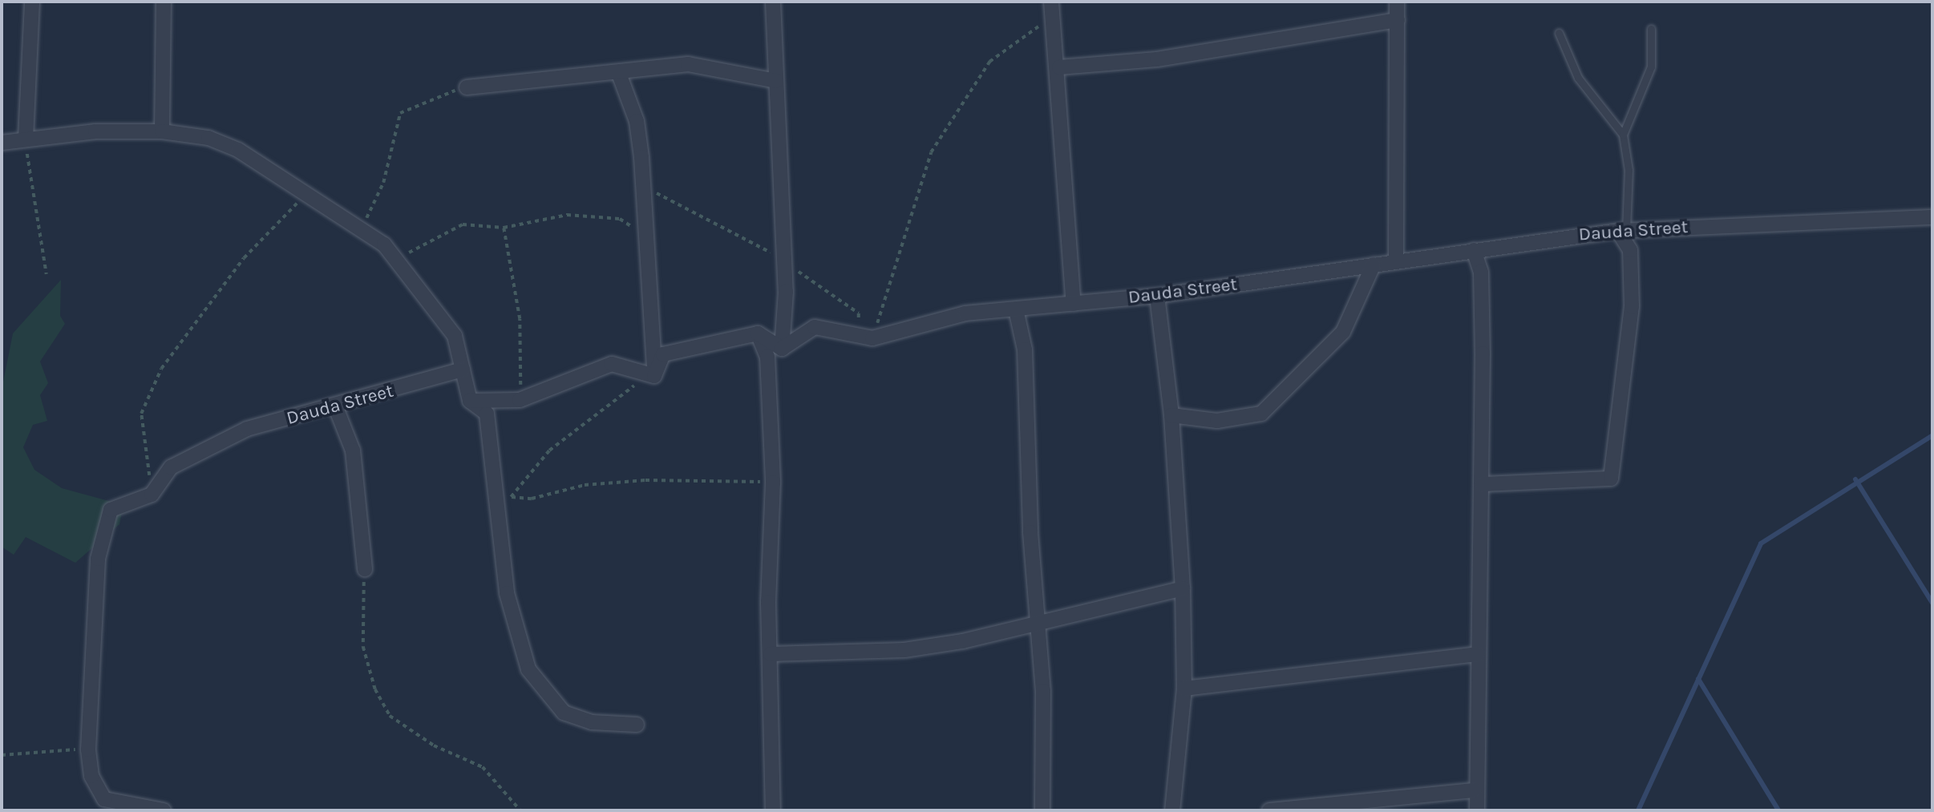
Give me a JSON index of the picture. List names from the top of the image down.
{
  "streets": {
    "street": ["Dauda Street"]
  }
}
